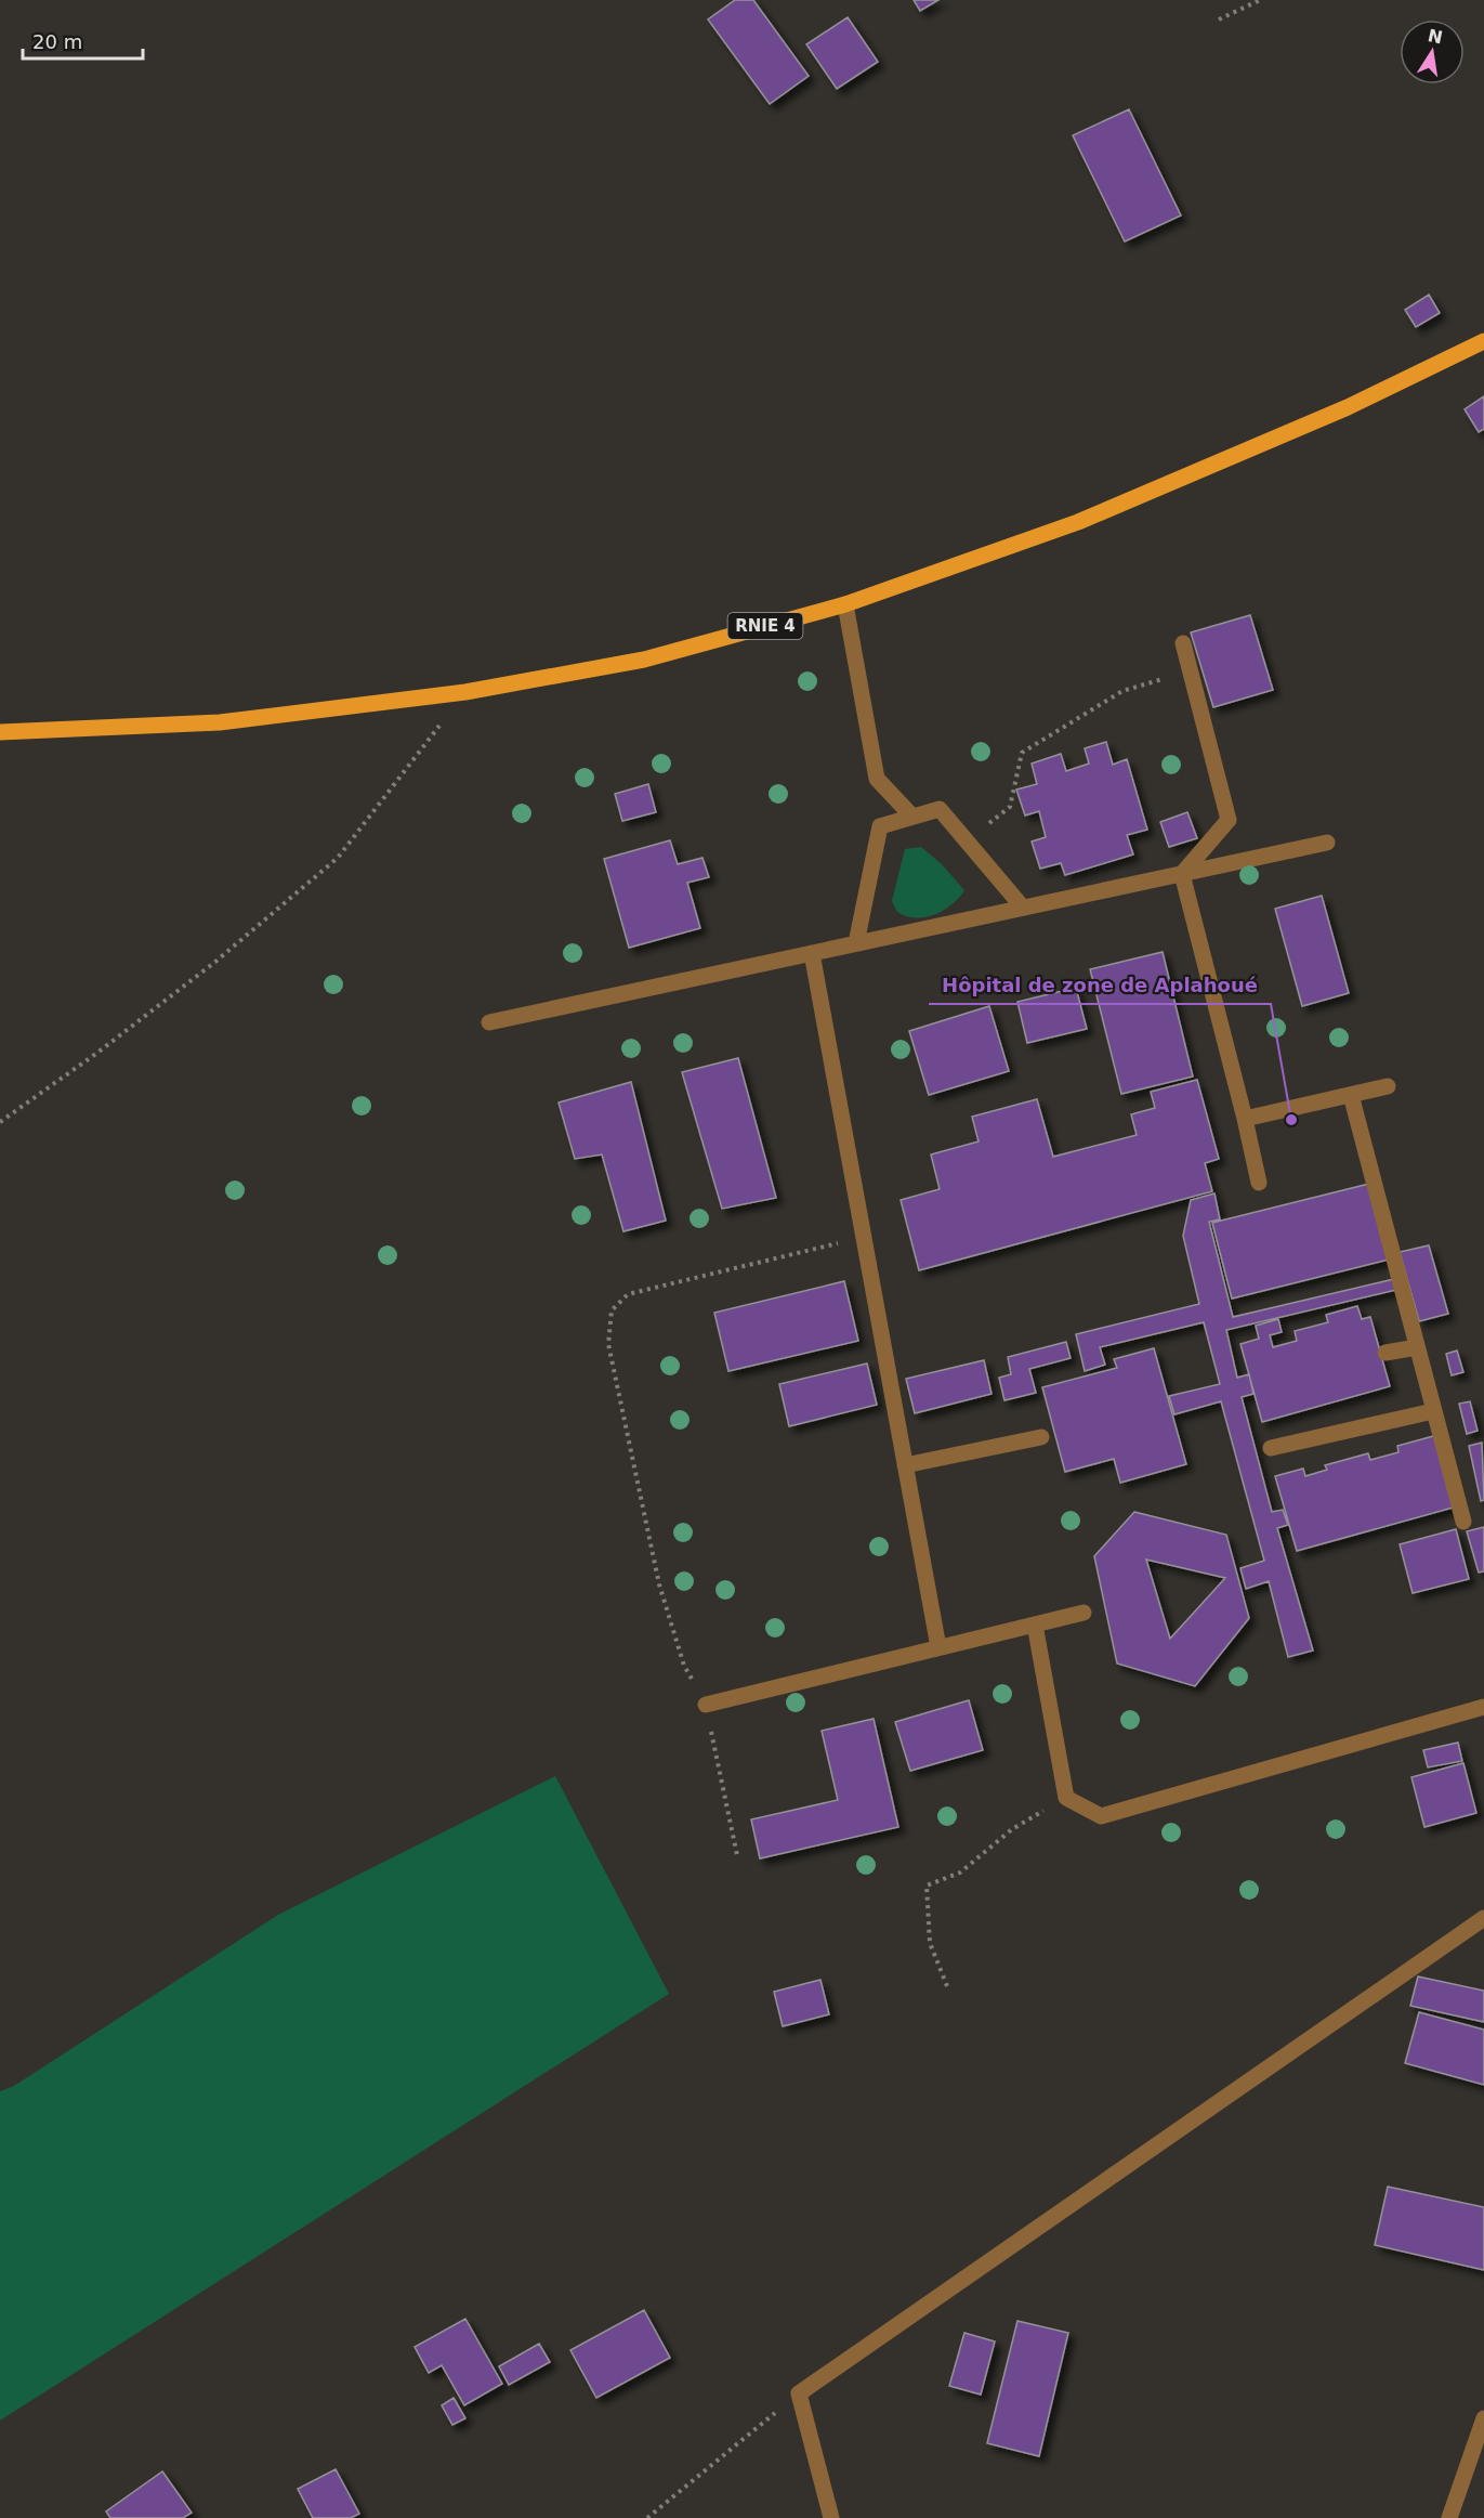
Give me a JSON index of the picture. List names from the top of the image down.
{
  "streets": {
    "main road": ["RNIE 4"]
  },
  "places": ["Hôpital de zone de Aplahoué"],
  "scale_bar": "20 m",
  "north": "top"
}
